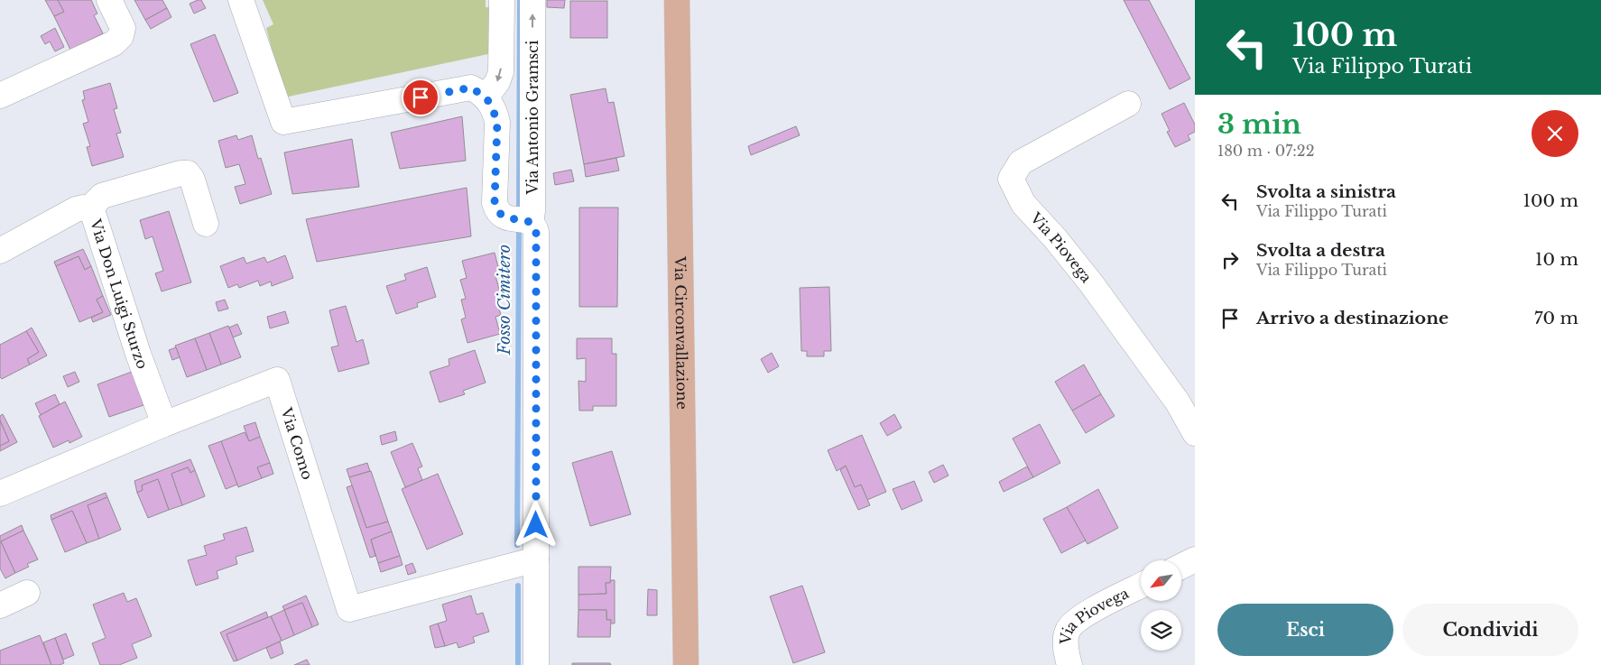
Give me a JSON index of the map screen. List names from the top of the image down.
{
  "streets": {
    "main road": ["Via Circonvallazione"],
    "street": [
      "Via Antonio Gramsci",
      "Via Piovega",
      "Via Don Luigi Sturzo",
      "Via Como"
    ]
  },
  "crossings": [
    ["Via Antonio Gramsci", "Via Como"],
    ["Via Don Luigi Sturzo", "Via Como"]
  ],
  "water": ["Fosso Cimitero"],
  "north": "bottom left",
  "page": {
    "turn": ["100 m", "Via Filippo Turati"],
    "heading": ["3 min", "180 m · 07:22"],
    "list": [
      {
        "name": "Svolta a sinistra",
        "note": "Via Filippo Turati",
        "value": "100 m"
      },
      {
        "name": "Svolta a destra",
        "note": "Via Filippo Turati",
        "value": "10 m"
      },
      {
        "name": "Arrivo a destinazione",
        "value": "70 m"
      }
    ],
    "buttons": ["Esci", "Condividi"]
  }
}
